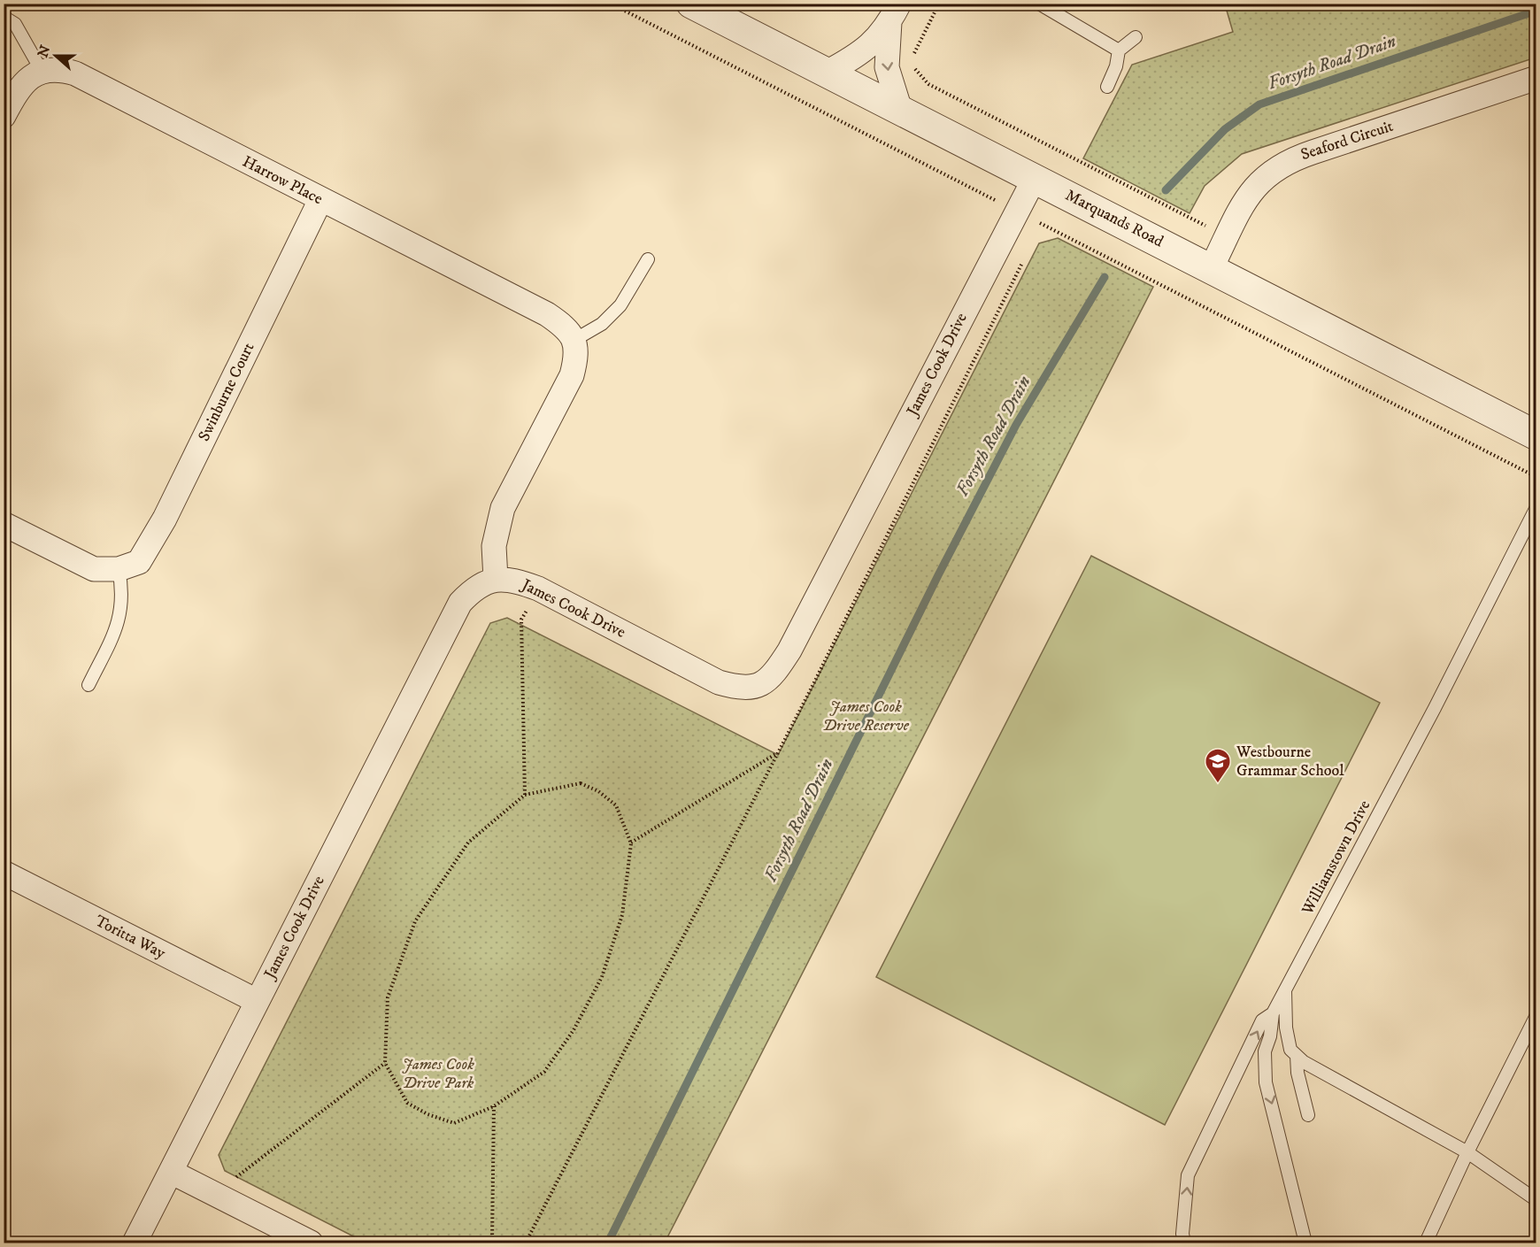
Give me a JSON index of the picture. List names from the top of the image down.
{
  "streets": {
    "street": [
      "Seaford Circuit",
      "Harrow Place",
      "Marquands Road",
      "James Cook Drive",
      "Swinburne Court",
      "Toritta Way"
    ],
    "lane": ["Williamstown Drive"]
  },
  "crossings": [
    ["Seaford Circuit", "Marquands Road"],
    ["Harrow Place", "Swinburne Court"],
    ["Marquands Road", "James Cook Drive"],
    ["James Cook Drive", "Toritta Way"]
  ],
  "water": ["Forsyth Road Drain"],
  "parks": ["James Cook Drive Reserve", "James Cook Drive Park"],
  "places": {
    "school or university": ["Westbourne Grammar School"]
  },
  "north": "left"
}
